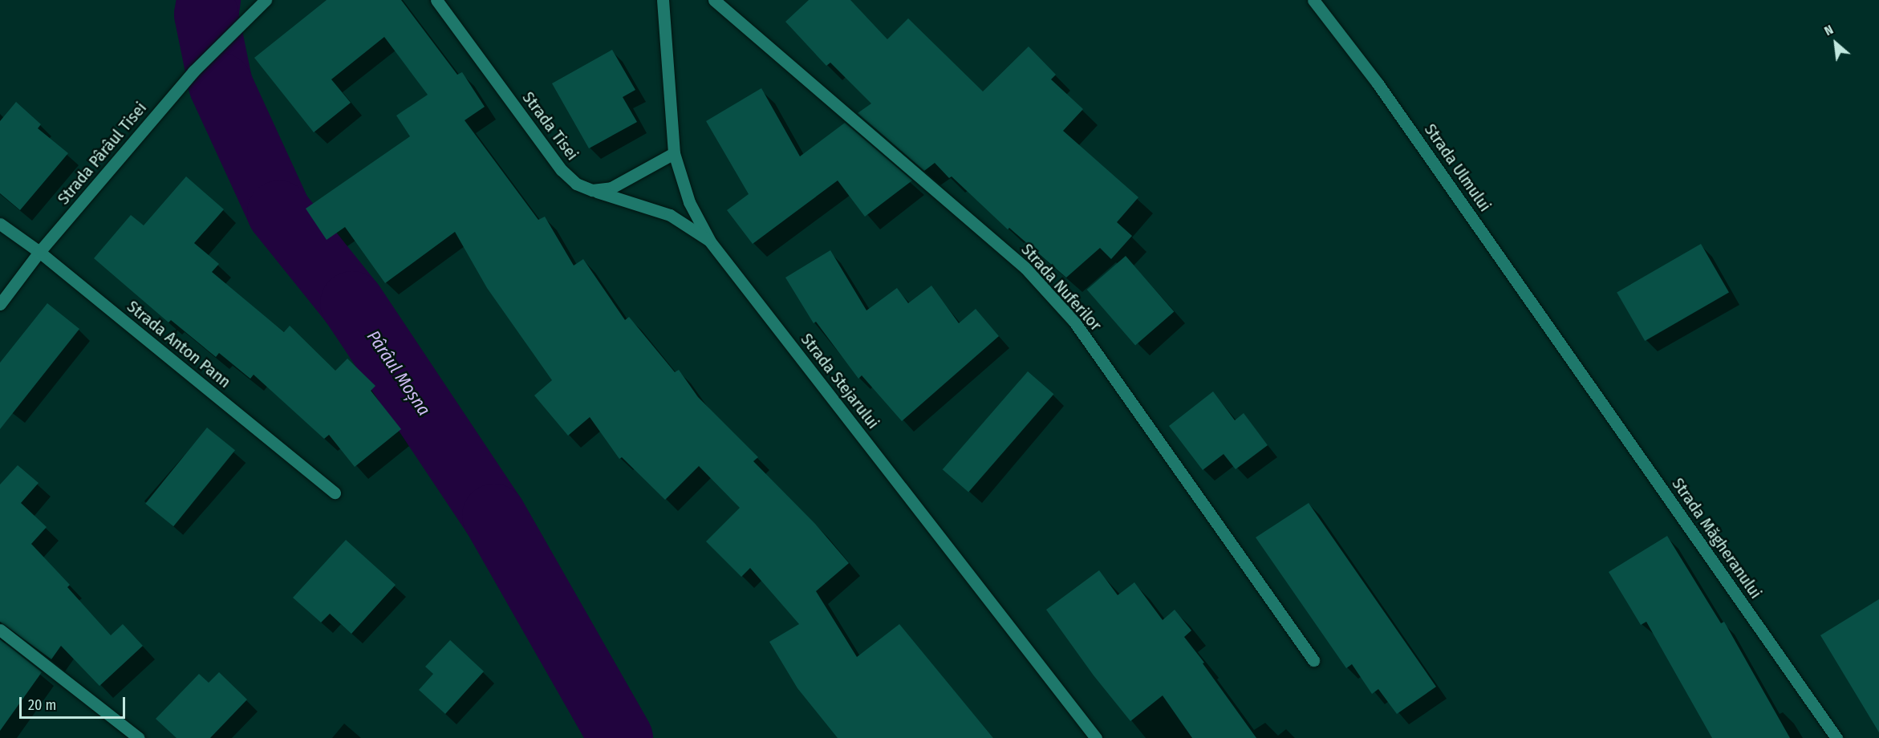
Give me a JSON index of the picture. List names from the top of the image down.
{
  "streets": {
    "street": [
      "Strada Tisei",
      "Strada Pârâul Tisei",
      "Strada Ulmului",
      "Strada Nuferilor",
      "Strada Anton Pann",
      "Strada Stejarului",
      "Strada Măgheranului"
    ]
  },
  "crossings": [
    ["Strada Tisei", "Strada Stejarului"],
    ["Strada Pârâul Tisei", "Strada Anton Pann"],
    ["Strada Ulmului", "Strada Măgheranului"]
  ],
  "water": ["Pârâul Moșna"],
  "scale_bar": "20 m",
  "north": "top left"
}
